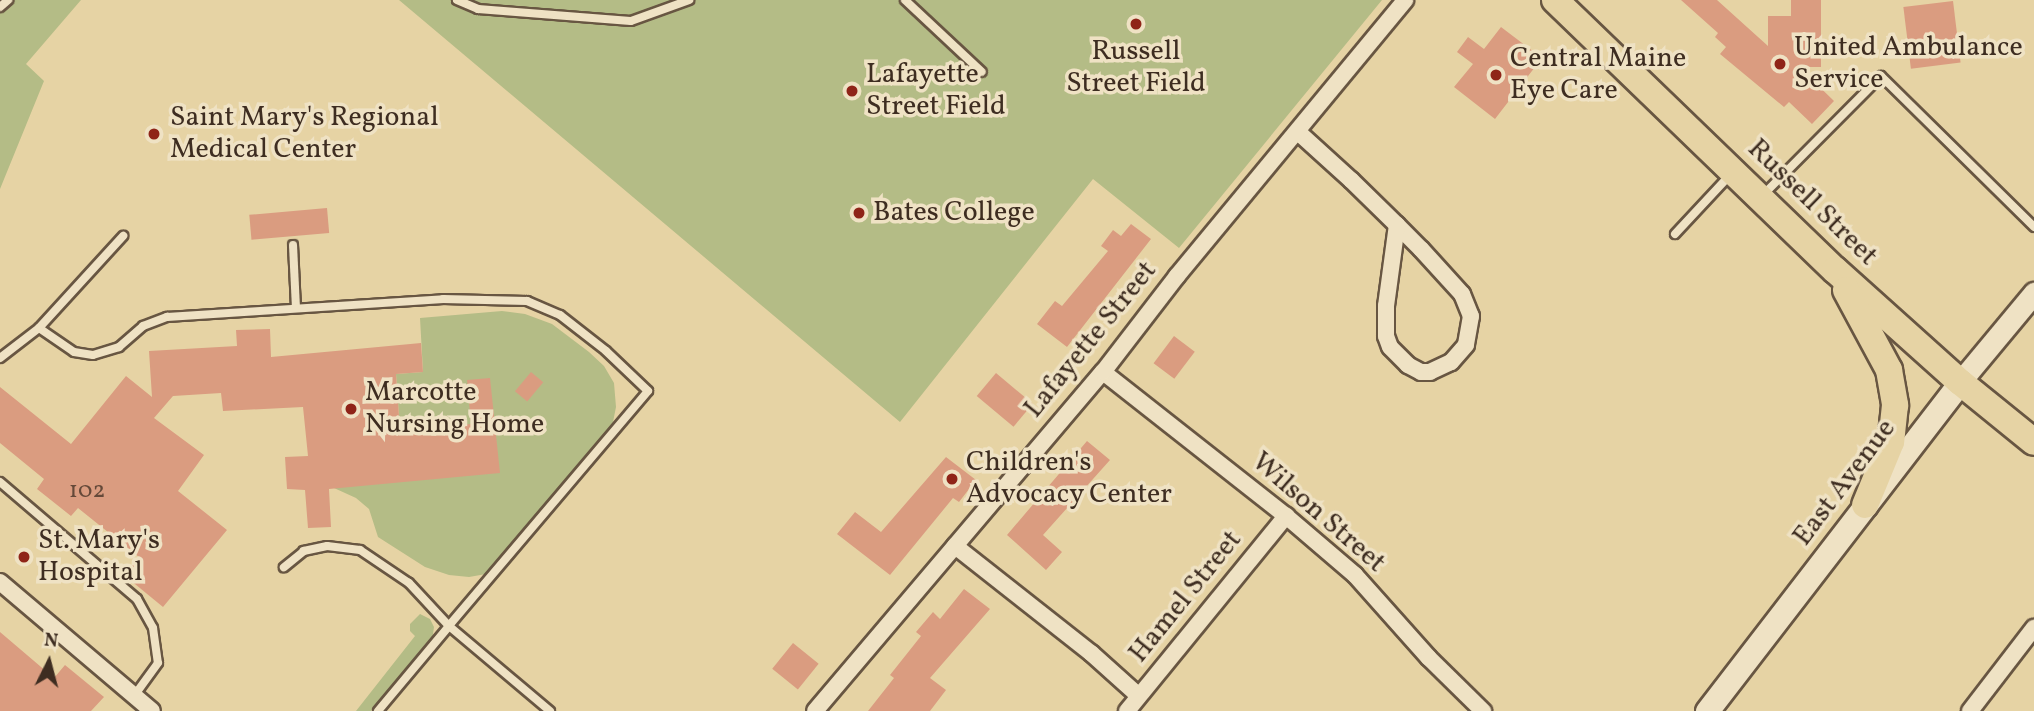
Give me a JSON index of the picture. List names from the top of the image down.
{
  "streets": {
    "main road": ["Russell Street", "East Avenue"],
    "street": ["Lafayette Street", "Wilson Street", "Hamel Street"]
  },
  "crossings": [
    ["Russell Street", "East Avenue"],
    ["Lafayette Street", "Wilson Street"],
    ["Wilson Street", "Hamel Street"]
  ],
  "places": [
    "Russell Street Field",
    "United Ambulance Service",
    "Central Maine Eye Care",
    "Lafayette Street Field",
    "Saint Mary's Regional Medical Center",
    "Bates College",
    "Marcotte Nursing Home",
    "Children's Advocacy Center",
    "St. Mary's Hospital"
  ],
  "house_numbers": ["102"],
  "north": "top"
}
